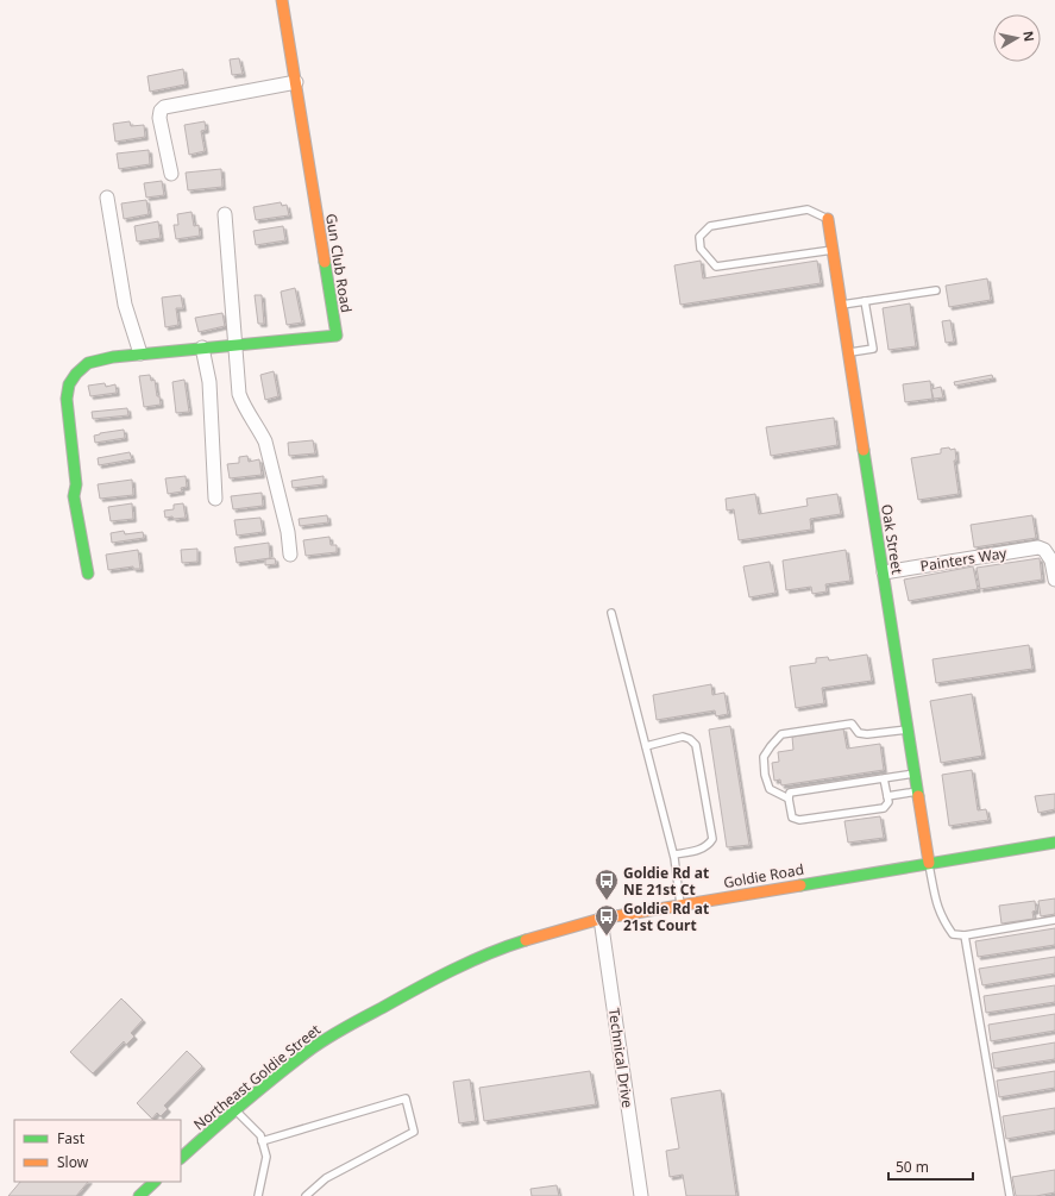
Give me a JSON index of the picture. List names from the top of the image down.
{
  "streets": {
    "street": [
      "Gun Club Road",
      "Oak Street",
      "Painters Way",
      "Goldie Road",
      "Technical Drive",
      "Northeast Goldie Street"
    ]
  },
  "crossings": [
    ["Oak Street", "Painters Way"],
    ["Oak Street", "Goldie Road"],
    ["Goldie Road", "Technical Drive"],
    ["Goldie Road", "Northeast Goldie Street"]
  ],
  "places": {
    "bus stop": ["Goldie Rd at NE 21st Ct", "Goldie Rd at 21st Court"]
  },
  "legend": ["Fast", "Slow"],
  "scale_bar": "50 m",
  "north": "right"
}
